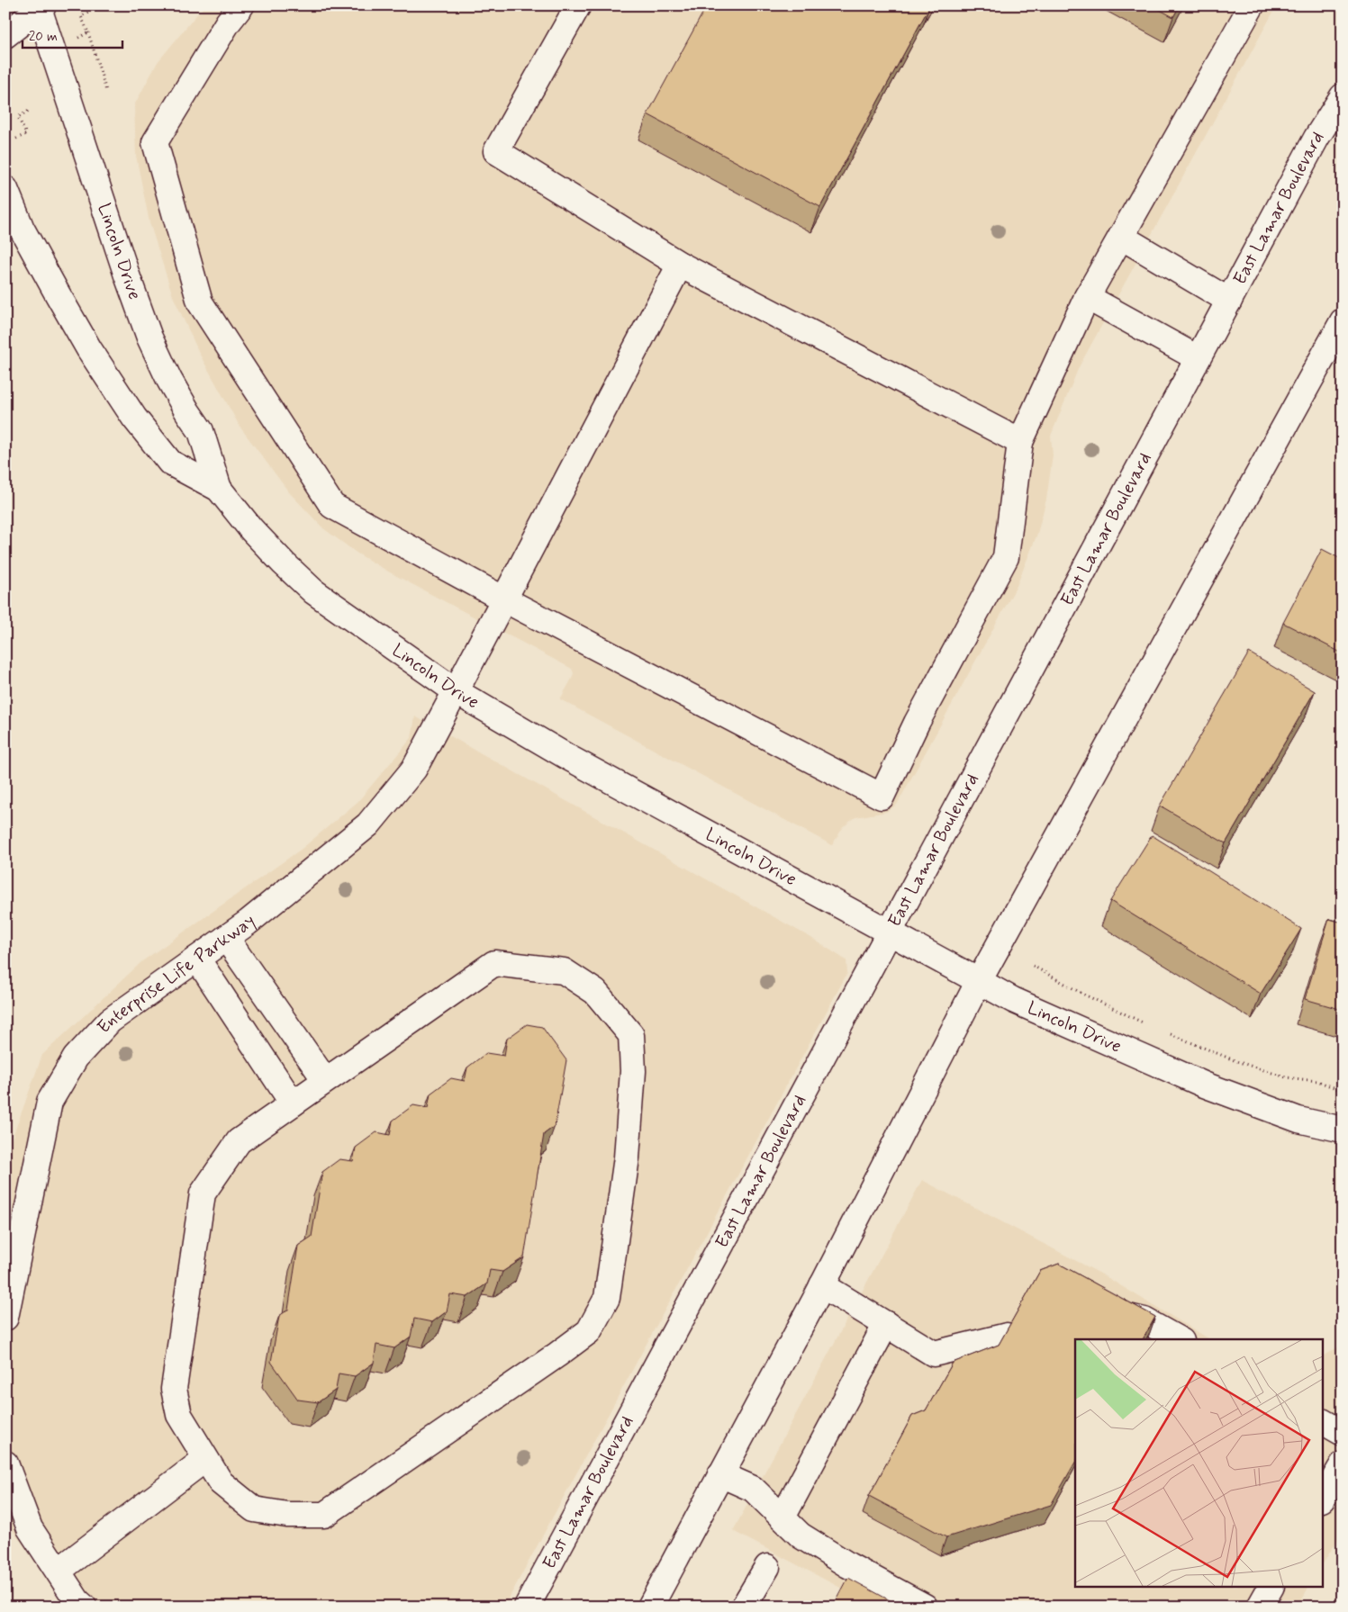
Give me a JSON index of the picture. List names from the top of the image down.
{
  "streets": {
    "main road": ["East Lamar Boulevard", "Lincoln Drive", "Enterprise Life Parkway"]
  },
  "crossings": [
    ["East Lamar Boulevard", "Lincoln Drive"],
    ["Lincoln Drive", "Enterprise Life Parkway"]
  ],
  "scale_bar": "20 m"
}
